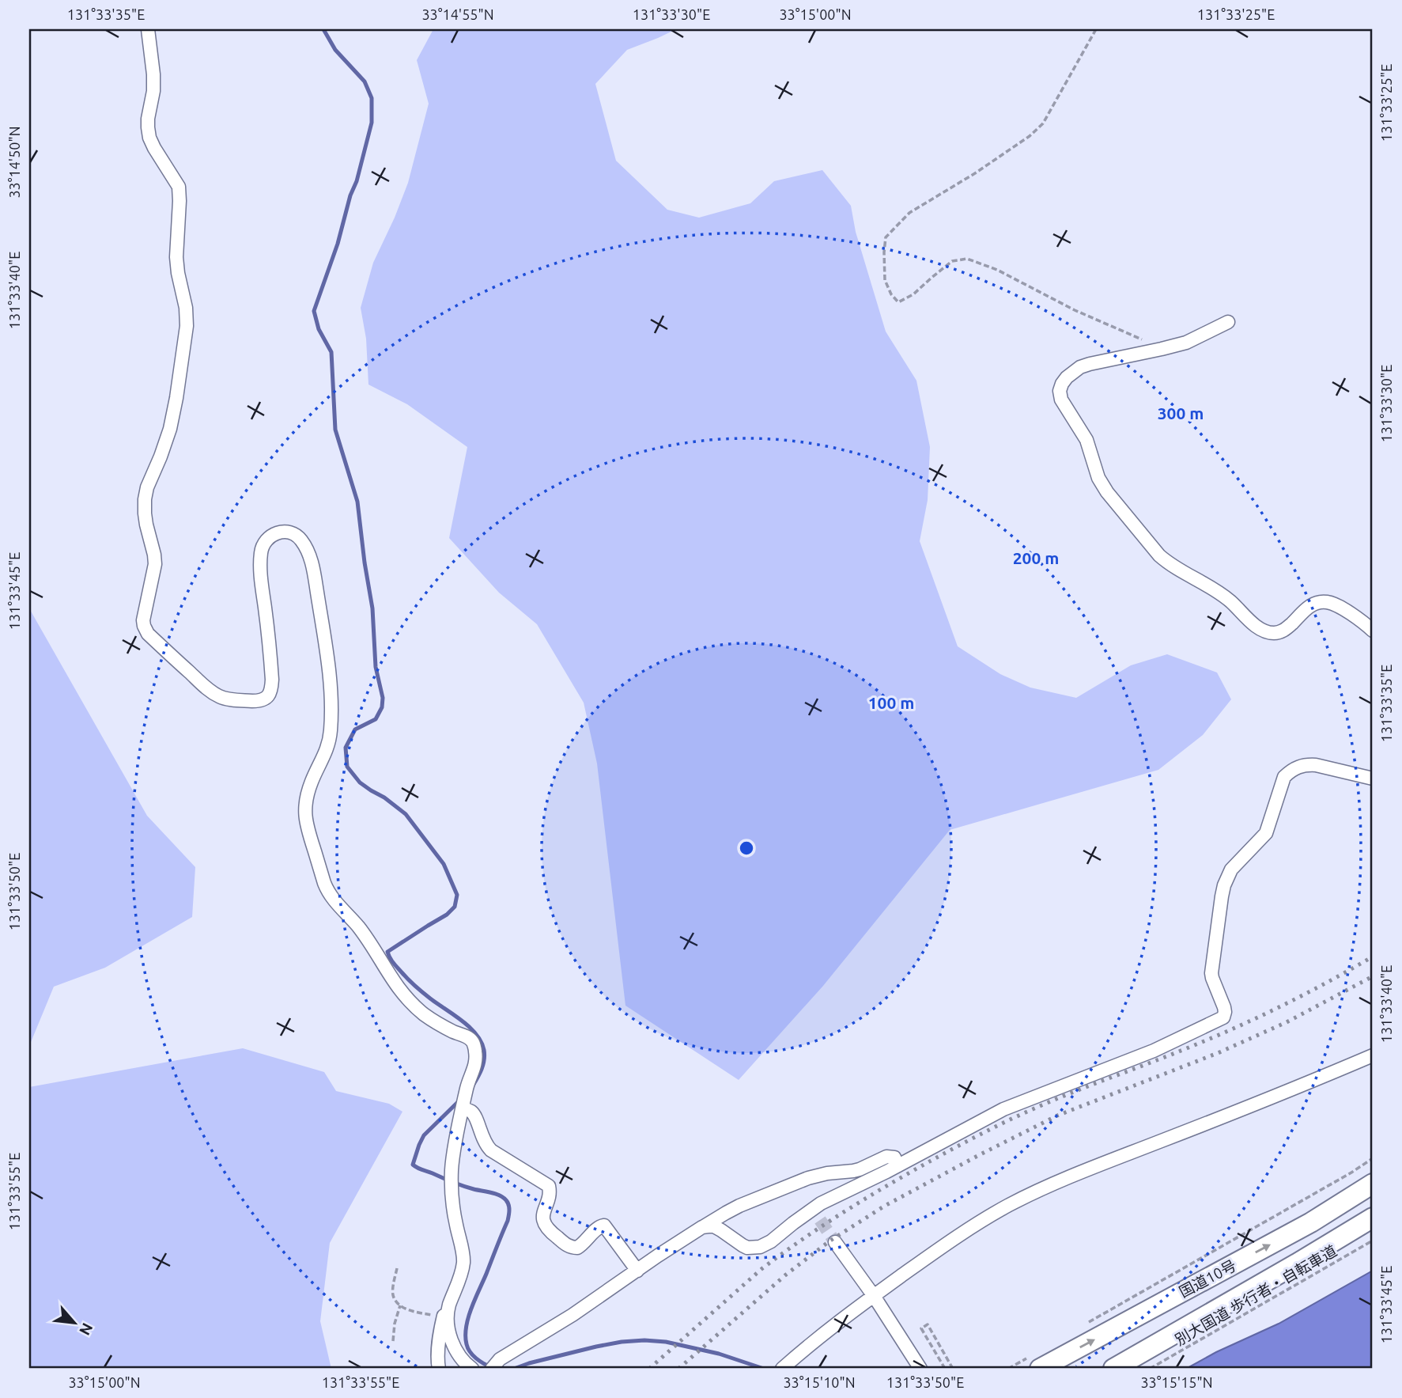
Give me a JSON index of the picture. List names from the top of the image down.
{
  "streets": {
    "highway": ["国道10号"],
    "path": ["別大国道 歩行者・自転車道"]
  },
  "north": "bottom right",
  "coordinates": [
    "131°33'35\"E",
    "33°14'55\"N",
    "131°33'30\"E",
    "33°15'00\"N",
    "131°33'25\"E",
    "33°14'50\"N",
    "131°33'40\"E",
    "131°33'45\"E",
    "131°33'50\"E",
    "131°33'55\"E",
    "33°15'10\"N",
    "33°15'15\"N"
  ],
  "rings": ["300 m", "200 m", "100 m"]
}
